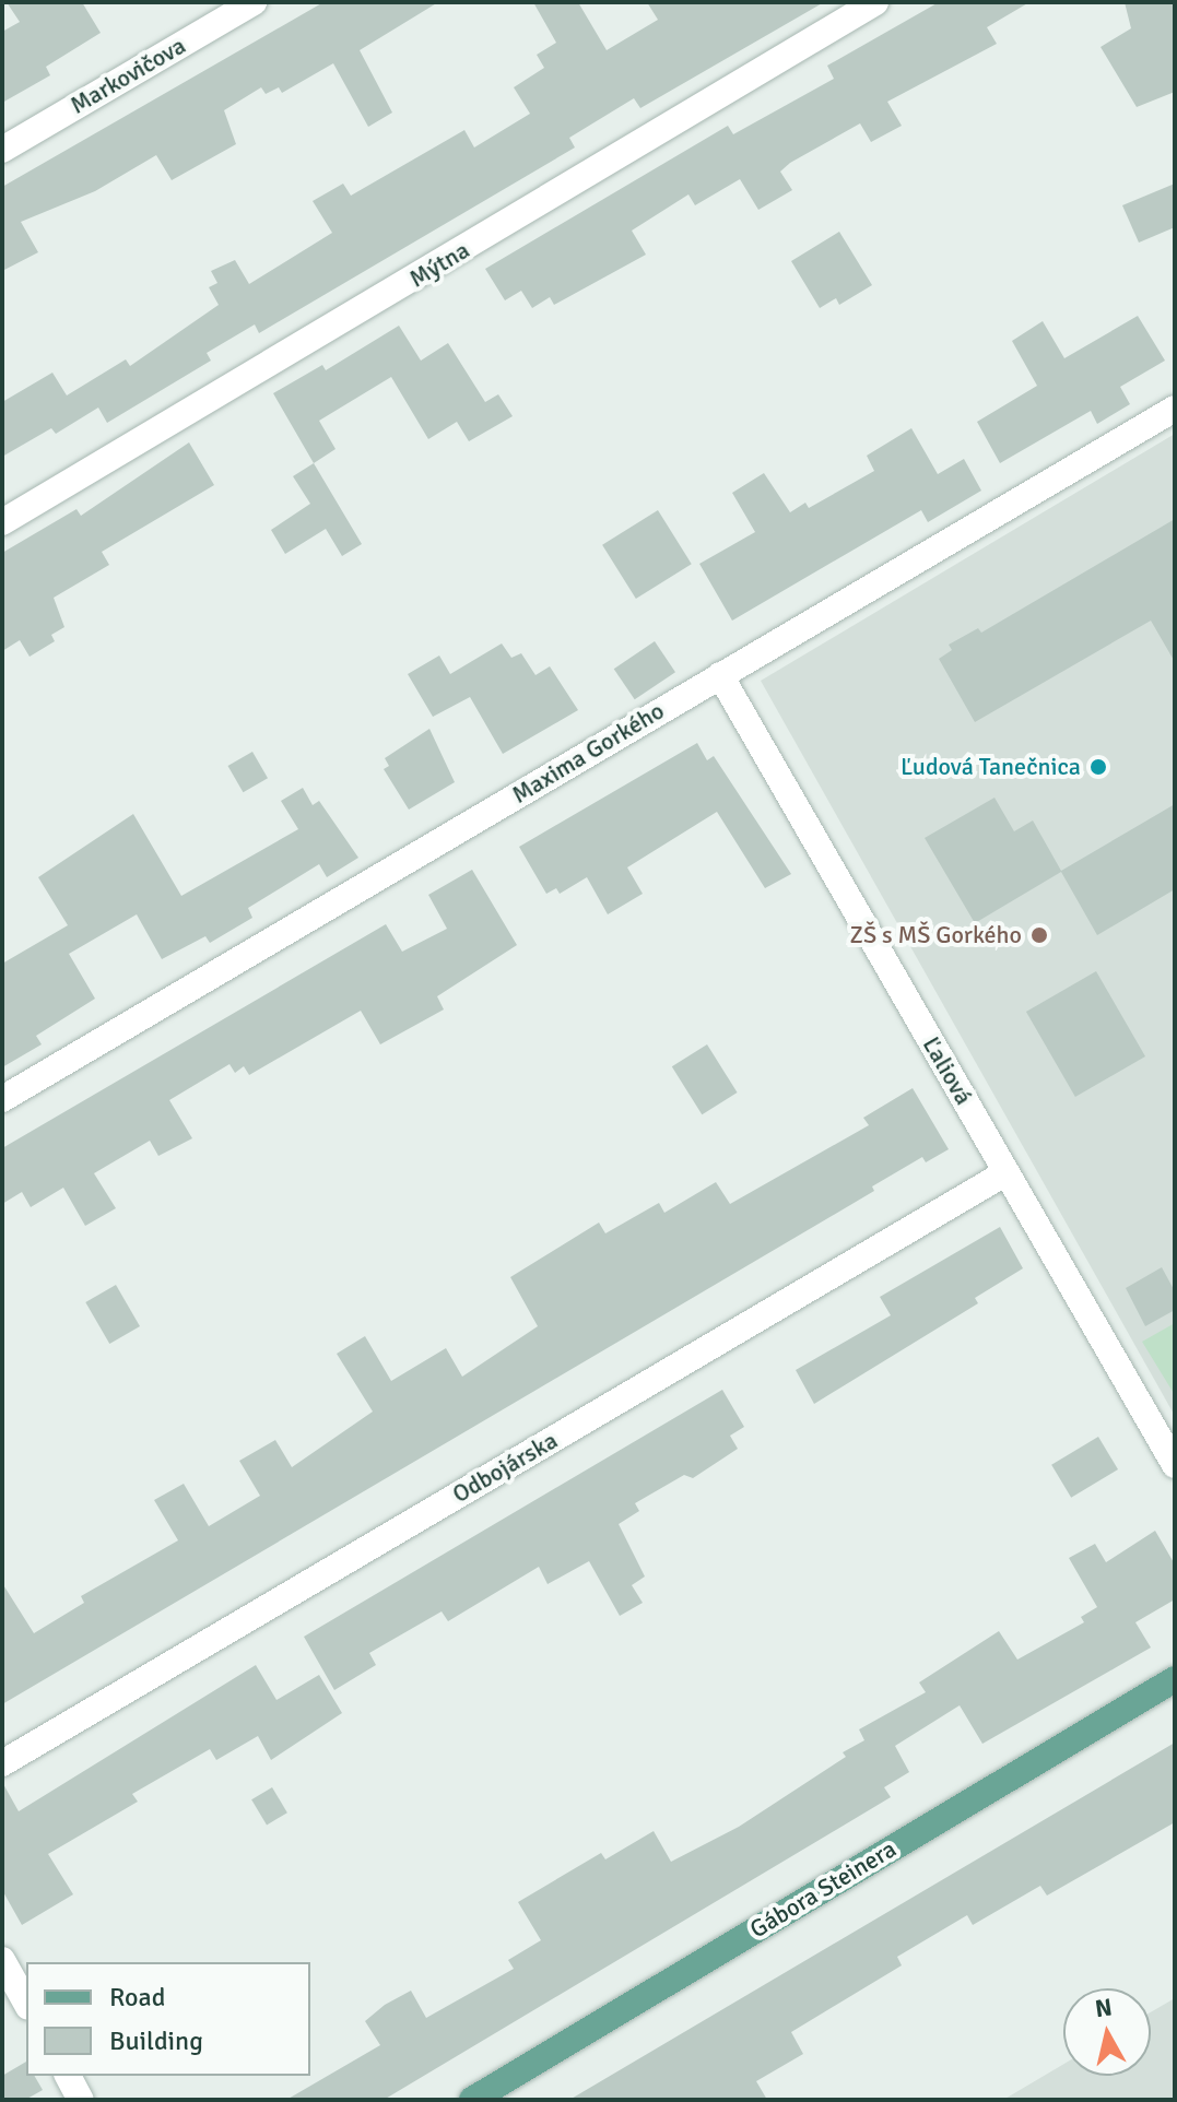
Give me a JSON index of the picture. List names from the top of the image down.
{
  "streets": {
    "main road": ["Gábora Steinera"],
    "street": [
      "Markovičova",
      "Mýtna",
      "Maxima Gorkého",
      "Ľaliová",
      "Odbojárska"
    ]
  },
  "crossings": [
    ["Maxima Gorkého", "Ľaliová"],
    ["Ľaliová", "Odbojárska"]
  ],
  "places": ["Ľudová Tanečnica", "ZŠ s MŠ Gorkého"],
  "legend": ["Road", "Building"],
  "north": "top"
}
